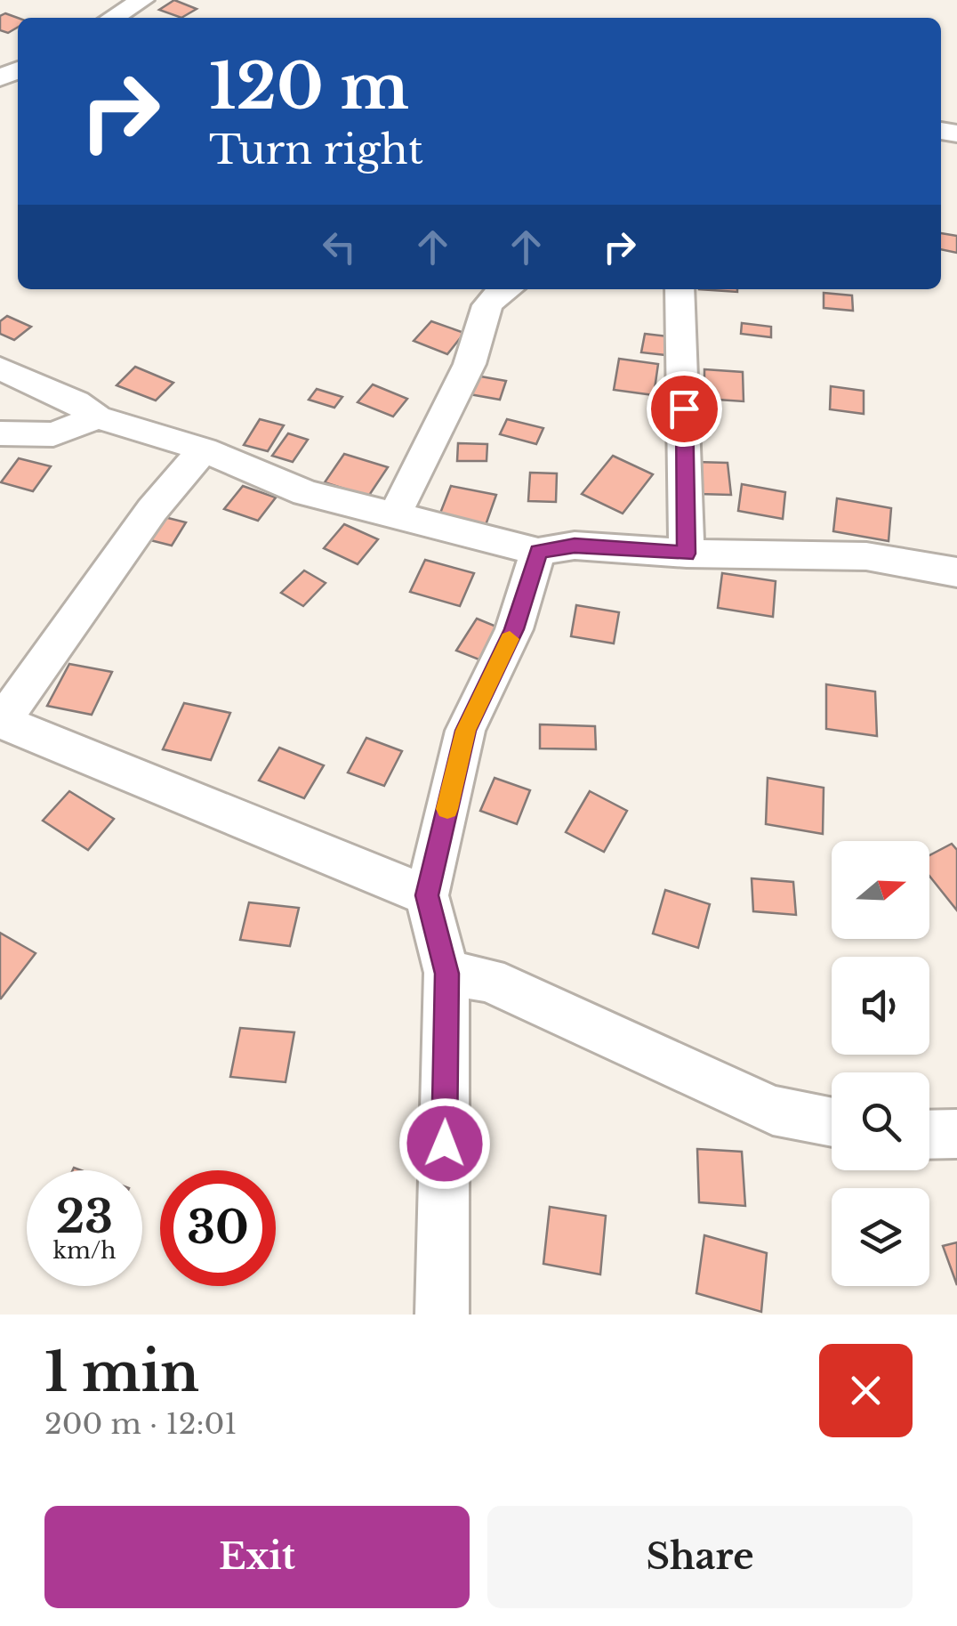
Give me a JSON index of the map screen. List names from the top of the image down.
{
  "north": "right",
  "page": {
    "turn": ["120 m", "Turn right"],
    "speed": "23 km/h",
    "limit": "30",
    "heading": ["1 min", "200 m · 12:01"],
    "buttons": ["Exit", "Share"]
  }
}
